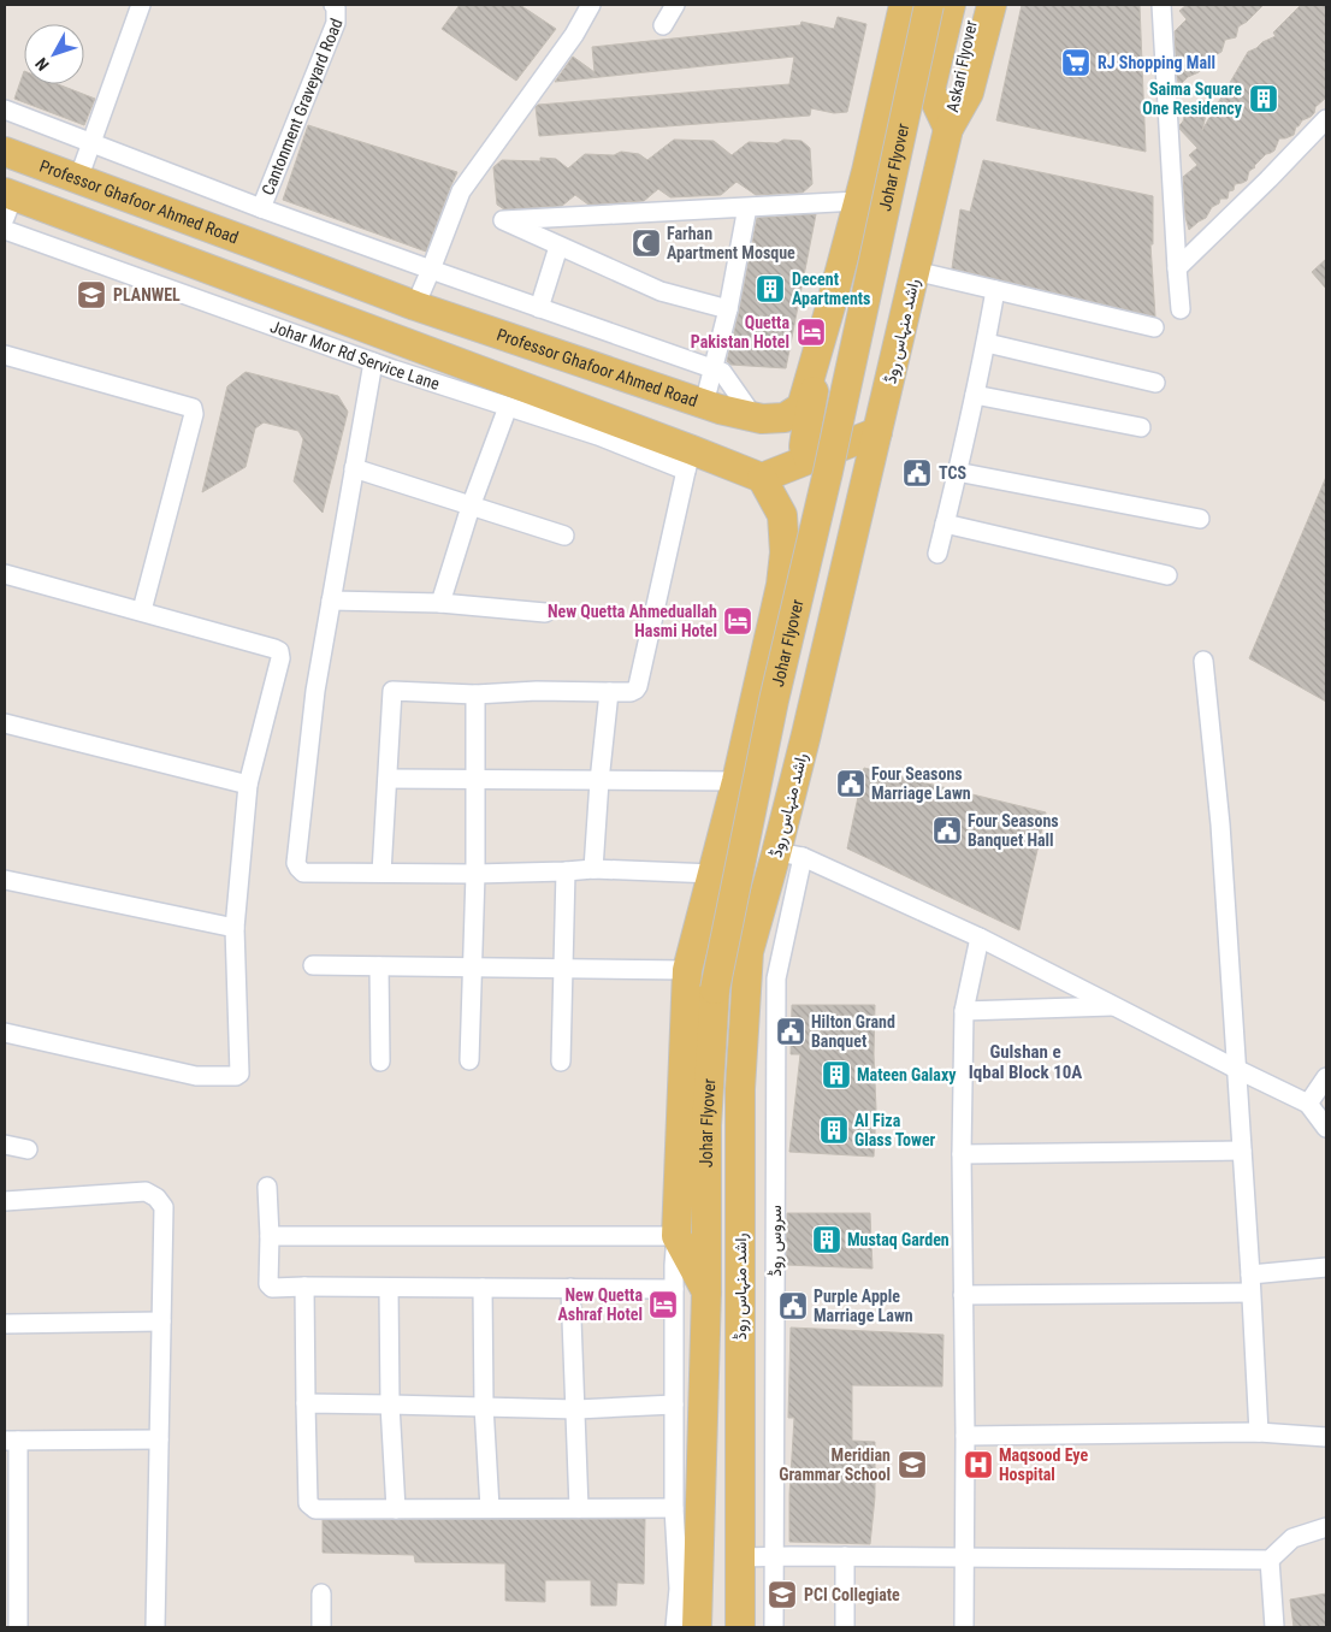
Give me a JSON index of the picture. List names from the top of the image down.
{
  "streets": {
    "main road": [
      "Askari Flyover",
      "Johar Flyover",
      "Professor Ghafoor Ahmed Road",
      "راشد منہاس روڈ"
    ],
    "street": ["Cantonment Graveyard Road", "Johar Mor Rd Service Lane", "سروس روڈ"]
  },
  "crossings": [
    ["Askari Flyover", "راشد منہاس روڈ"],
    ["Johar Flyover", "راشد منہاس روڈ"],
    ["راشد منہاس روڈ", "سروس روڈ"]
  ],
  "districts": ["Gulshan e Iqbal Block 10A"],
  "places": {
    "supermarket": ["RJ Shopping Mall"],
    "building": [
      "Saima Square One Residency",
      "Decent Apartments",
      "Mateen Galaxy",
      "Al Fiza Glass Tower",
      "Mustaq Garden"
    ],
    "mosque": ["Farhan Apartment Mosque"],
    "school or university": ["PLANWEL", "Meridian Grammar School", "PCI Collegiate"],
    "hotel": ["Quetta Pakistan Hotel", "New Quetta Ahmeduallah Hasmi Hotel", "New Quetta Ashraf Hotel"],
    "public building": [
      "TCS",
      "Four Seasons Marriage Lawn",
      "Four Seasons Banquet Hall",
      "Hilton Grand Banquet",
      "Purple Apple Marriage Lawn"
    ],
    "hospital": ["Maqsood Eye Hospital"]
  },
  "north": "bottom left"
}
